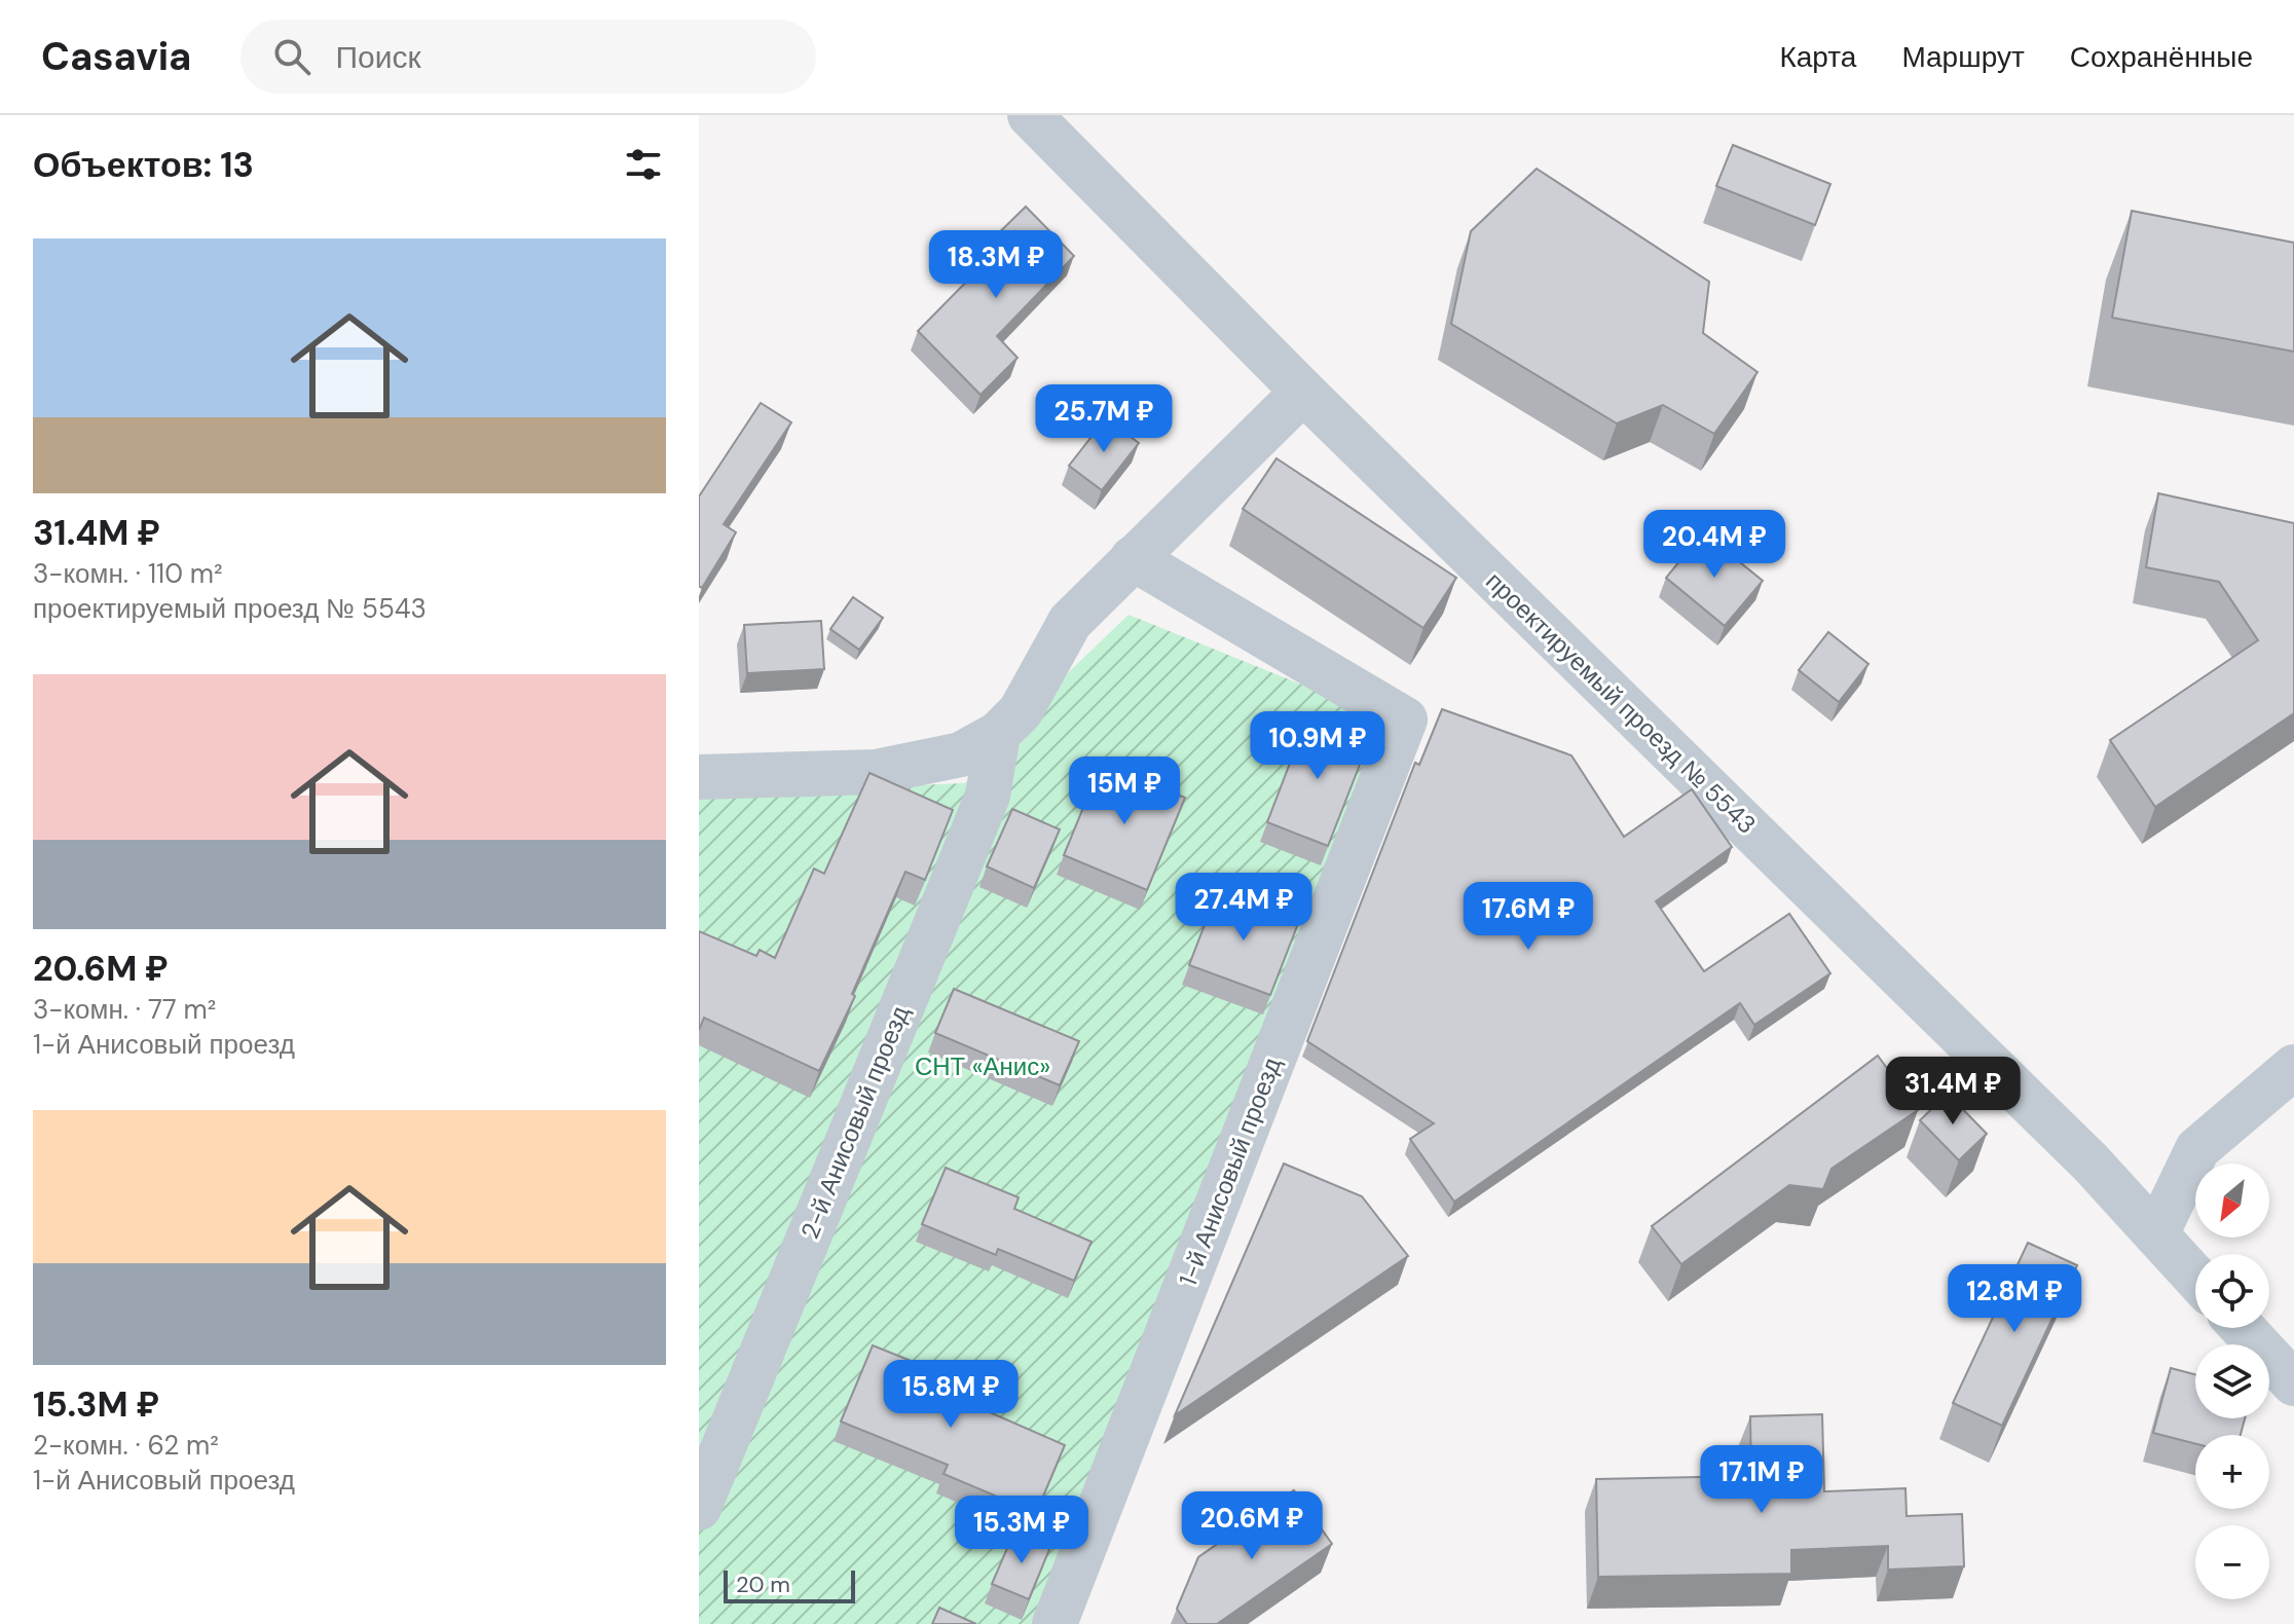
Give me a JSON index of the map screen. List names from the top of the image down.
{
  "streets": {
    "street": ["проектируемый проезд № 5543", "2-й Анисовый проезд", "1-й Анисовый проезд"]
  },
  "parks": ["СНТ «Анис»"],
  "scale_bar": "20 m",
  "north": "bottom left",
  "page": {
    "header": "Casavia",
    "search": "Поиск",
    "nav": ["Карта", "Маршрут", "Сохранённые"],
    "heading": "Объектов: 13",
    "list": [
      {
        "name": "31.4M ₽",
        "note": "3-комн. · 110 m² · проектируемый проезд № 5543"
      },
      {
        "name": "20.6M ₽",
        "note": "3-комн. · 77 m² · 1-й Анисовый проезд"
      },
      {
        "name": "15.3M ₽",
        "note": "2-комн. · 62 m² · 1-й Анисовый проезд"
      }
    ],
    "price": [
      "18.3M ₽",
      "25.7M ₽",
      "20.4M ₽",
      "10.9M ₽",
      "15M ₽",
      "27.4M ₽",
      "17.6M ₽",
      "31.4M ₽",
      "12.8M ₽",
      "15.8M ₽",
      "17.1M ₽",
      "20.6M ₽",
      "15.3M ₽"
    ],
    "map_buttons": ["+", "−"],
    "scale": "20 m"
  }
}
